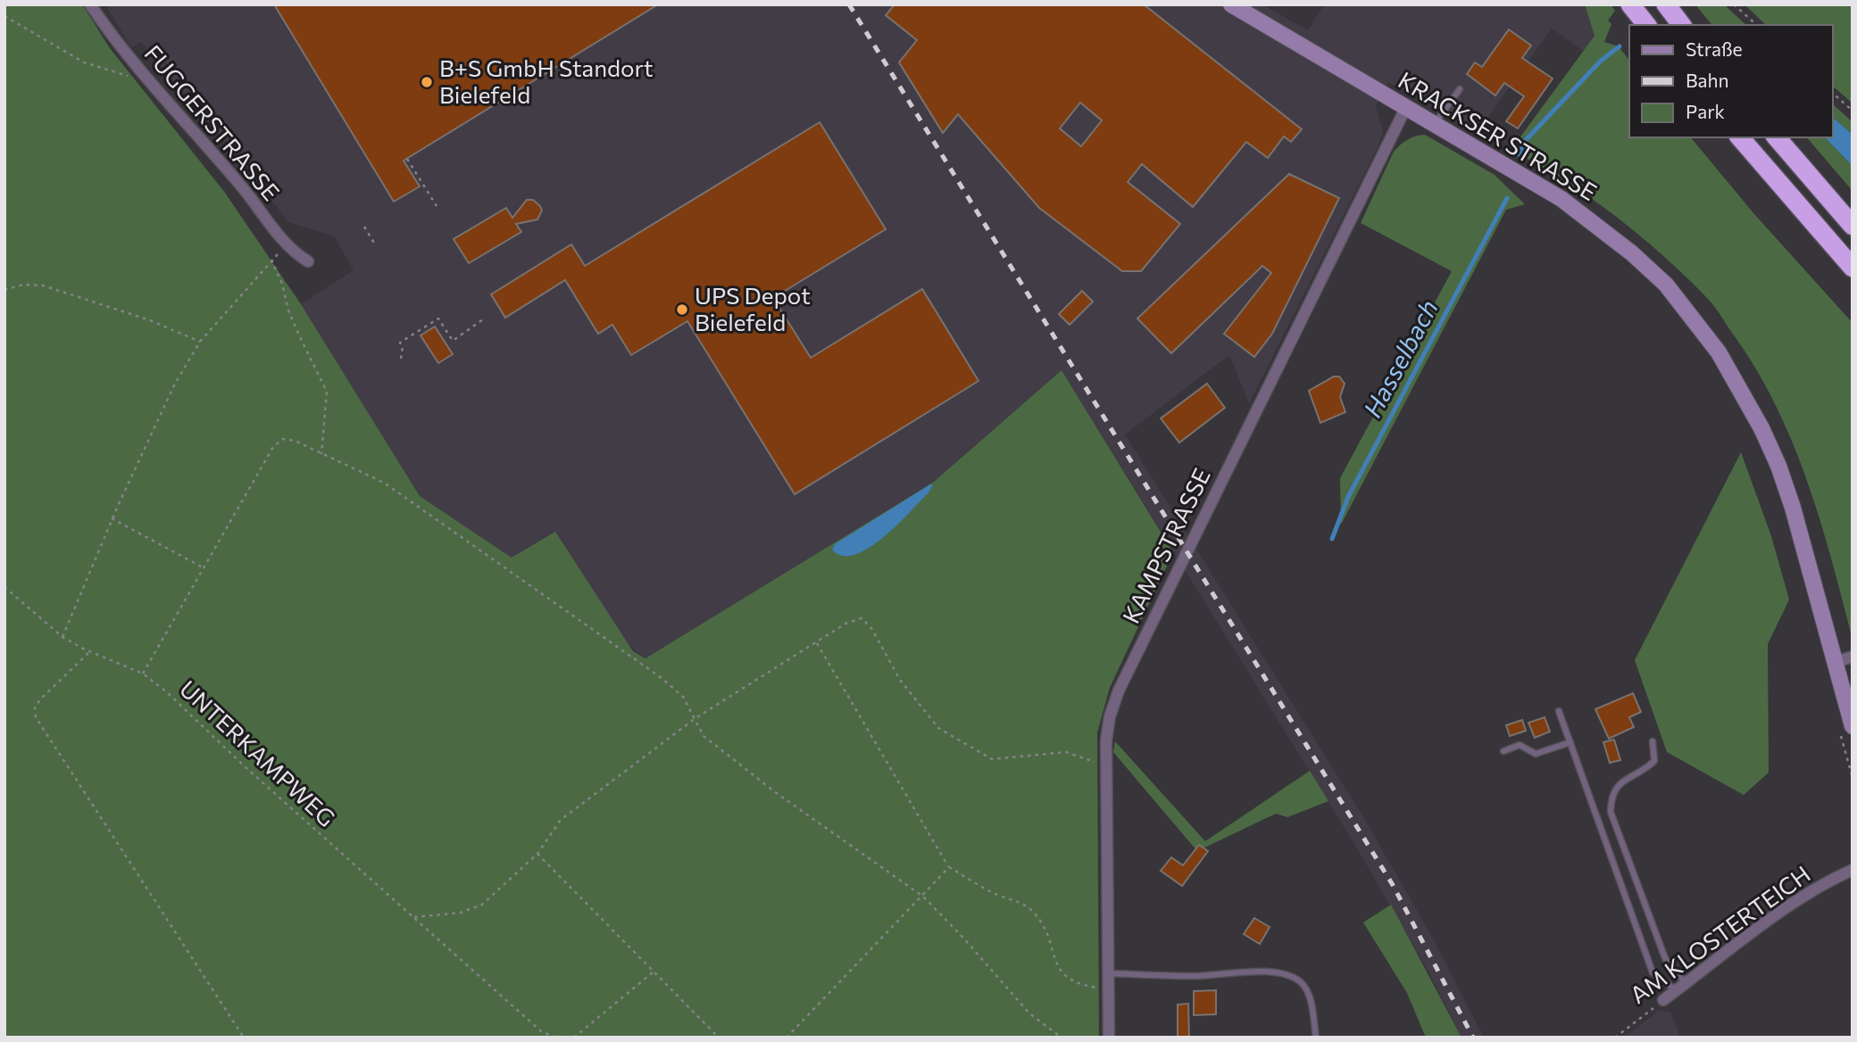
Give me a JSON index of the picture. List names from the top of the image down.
{
  "streets": {
    "street": [
      "FUGGERSTRASSE",
      "KRACKSER STRASSE",
      "KAMPSTRASSE",
      "AM KLOSTERTEICH"
    ],
    "path": ["UNTERKAMPWEG"]
  },
  "crossings": [
    ["KRACKSER STRASSE", "KAMPSTRASSE"]
  ],
  "water": ["Hasselbach"],
  "places": ["B+S GmbH Standort Bielefeld", "UPS Depot Bielefeld"],
  "legend": ["Straße", "Bahn", "Park"]
}
